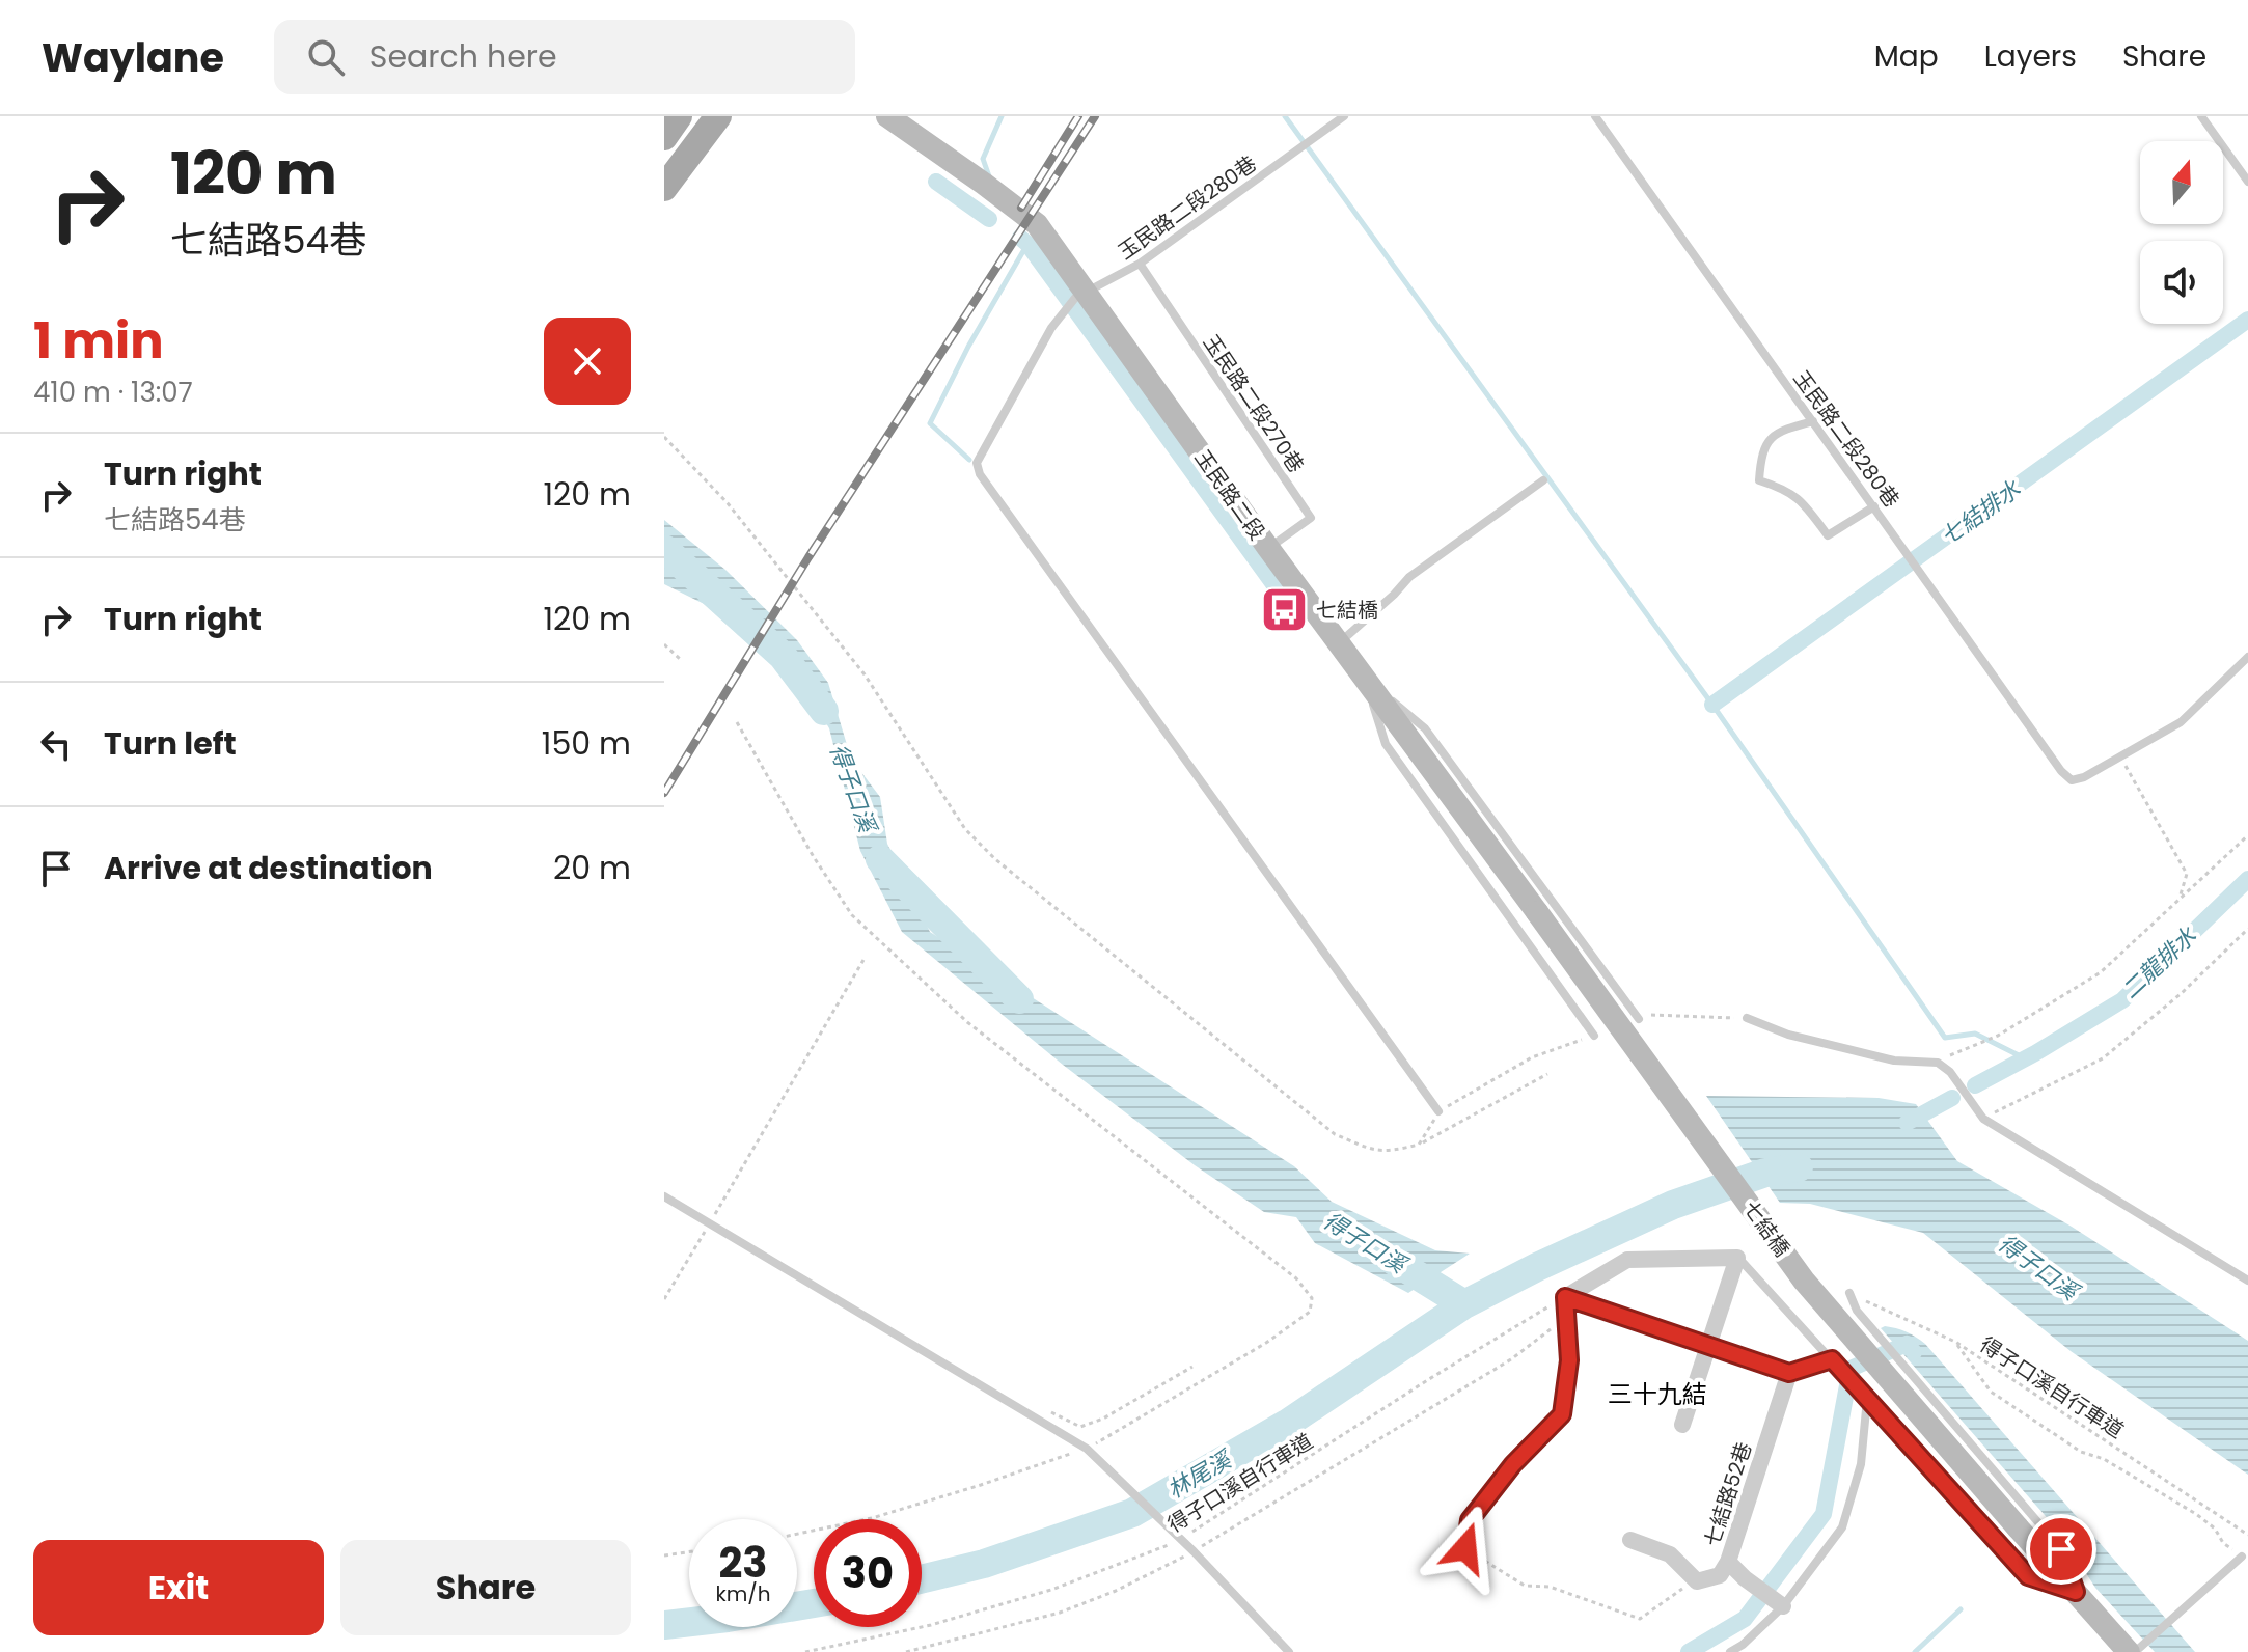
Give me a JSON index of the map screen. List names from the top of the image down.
{
  "streets": {
    "street": ["玉民路二段", "七結橋", "七結路52巷"],
    "lane": ["玉民路二段280巷", "玉民路二段270巷"],
    "path": ["得子口溪自行車道"]
  },
  "crossings": [
    ["玉民路二段280巷", "玉民路二段270巷"],
    ["玉民路二段280巷", "玉民路二段"],
    ["玉民路二段270巷", "玉民路二段"],
    ["玉民路二段", "七結橋"]
  ],
  "districts": ["三十九結"],
  "water": [
    "七結排水",
    "得子口溪",
    "二龍排水",
    "林尾溪"
  ],
  "places": {
    "bus stop": ["七結橋"]
  },
  "north": "top",
  "page": {
    "header": "Waylane",
    "search": "Search here",
    "nav": ["Map", "Layers", "Share"],
    "turn": ["120 m", "七結路54巷"],
    "heading": ["1 min", "410 m · 13:07"],
    "list": [
      {
        "name": "Turn right",
        "note": "七結路54巷",
        "value": "120 m"
      },
      {
        "name": "Turn right",
        "value": "120 m"
      },
      {
        "name": "Turn left",
        "value": "150 m"
      },
      {
        "name": "Arrive at destination",
        "value": "20 m"
      }
    ],
    "speed": "23 km/h",
    "limit": "30",
    "buttons": ["Exit", "Share"]
  }
}
